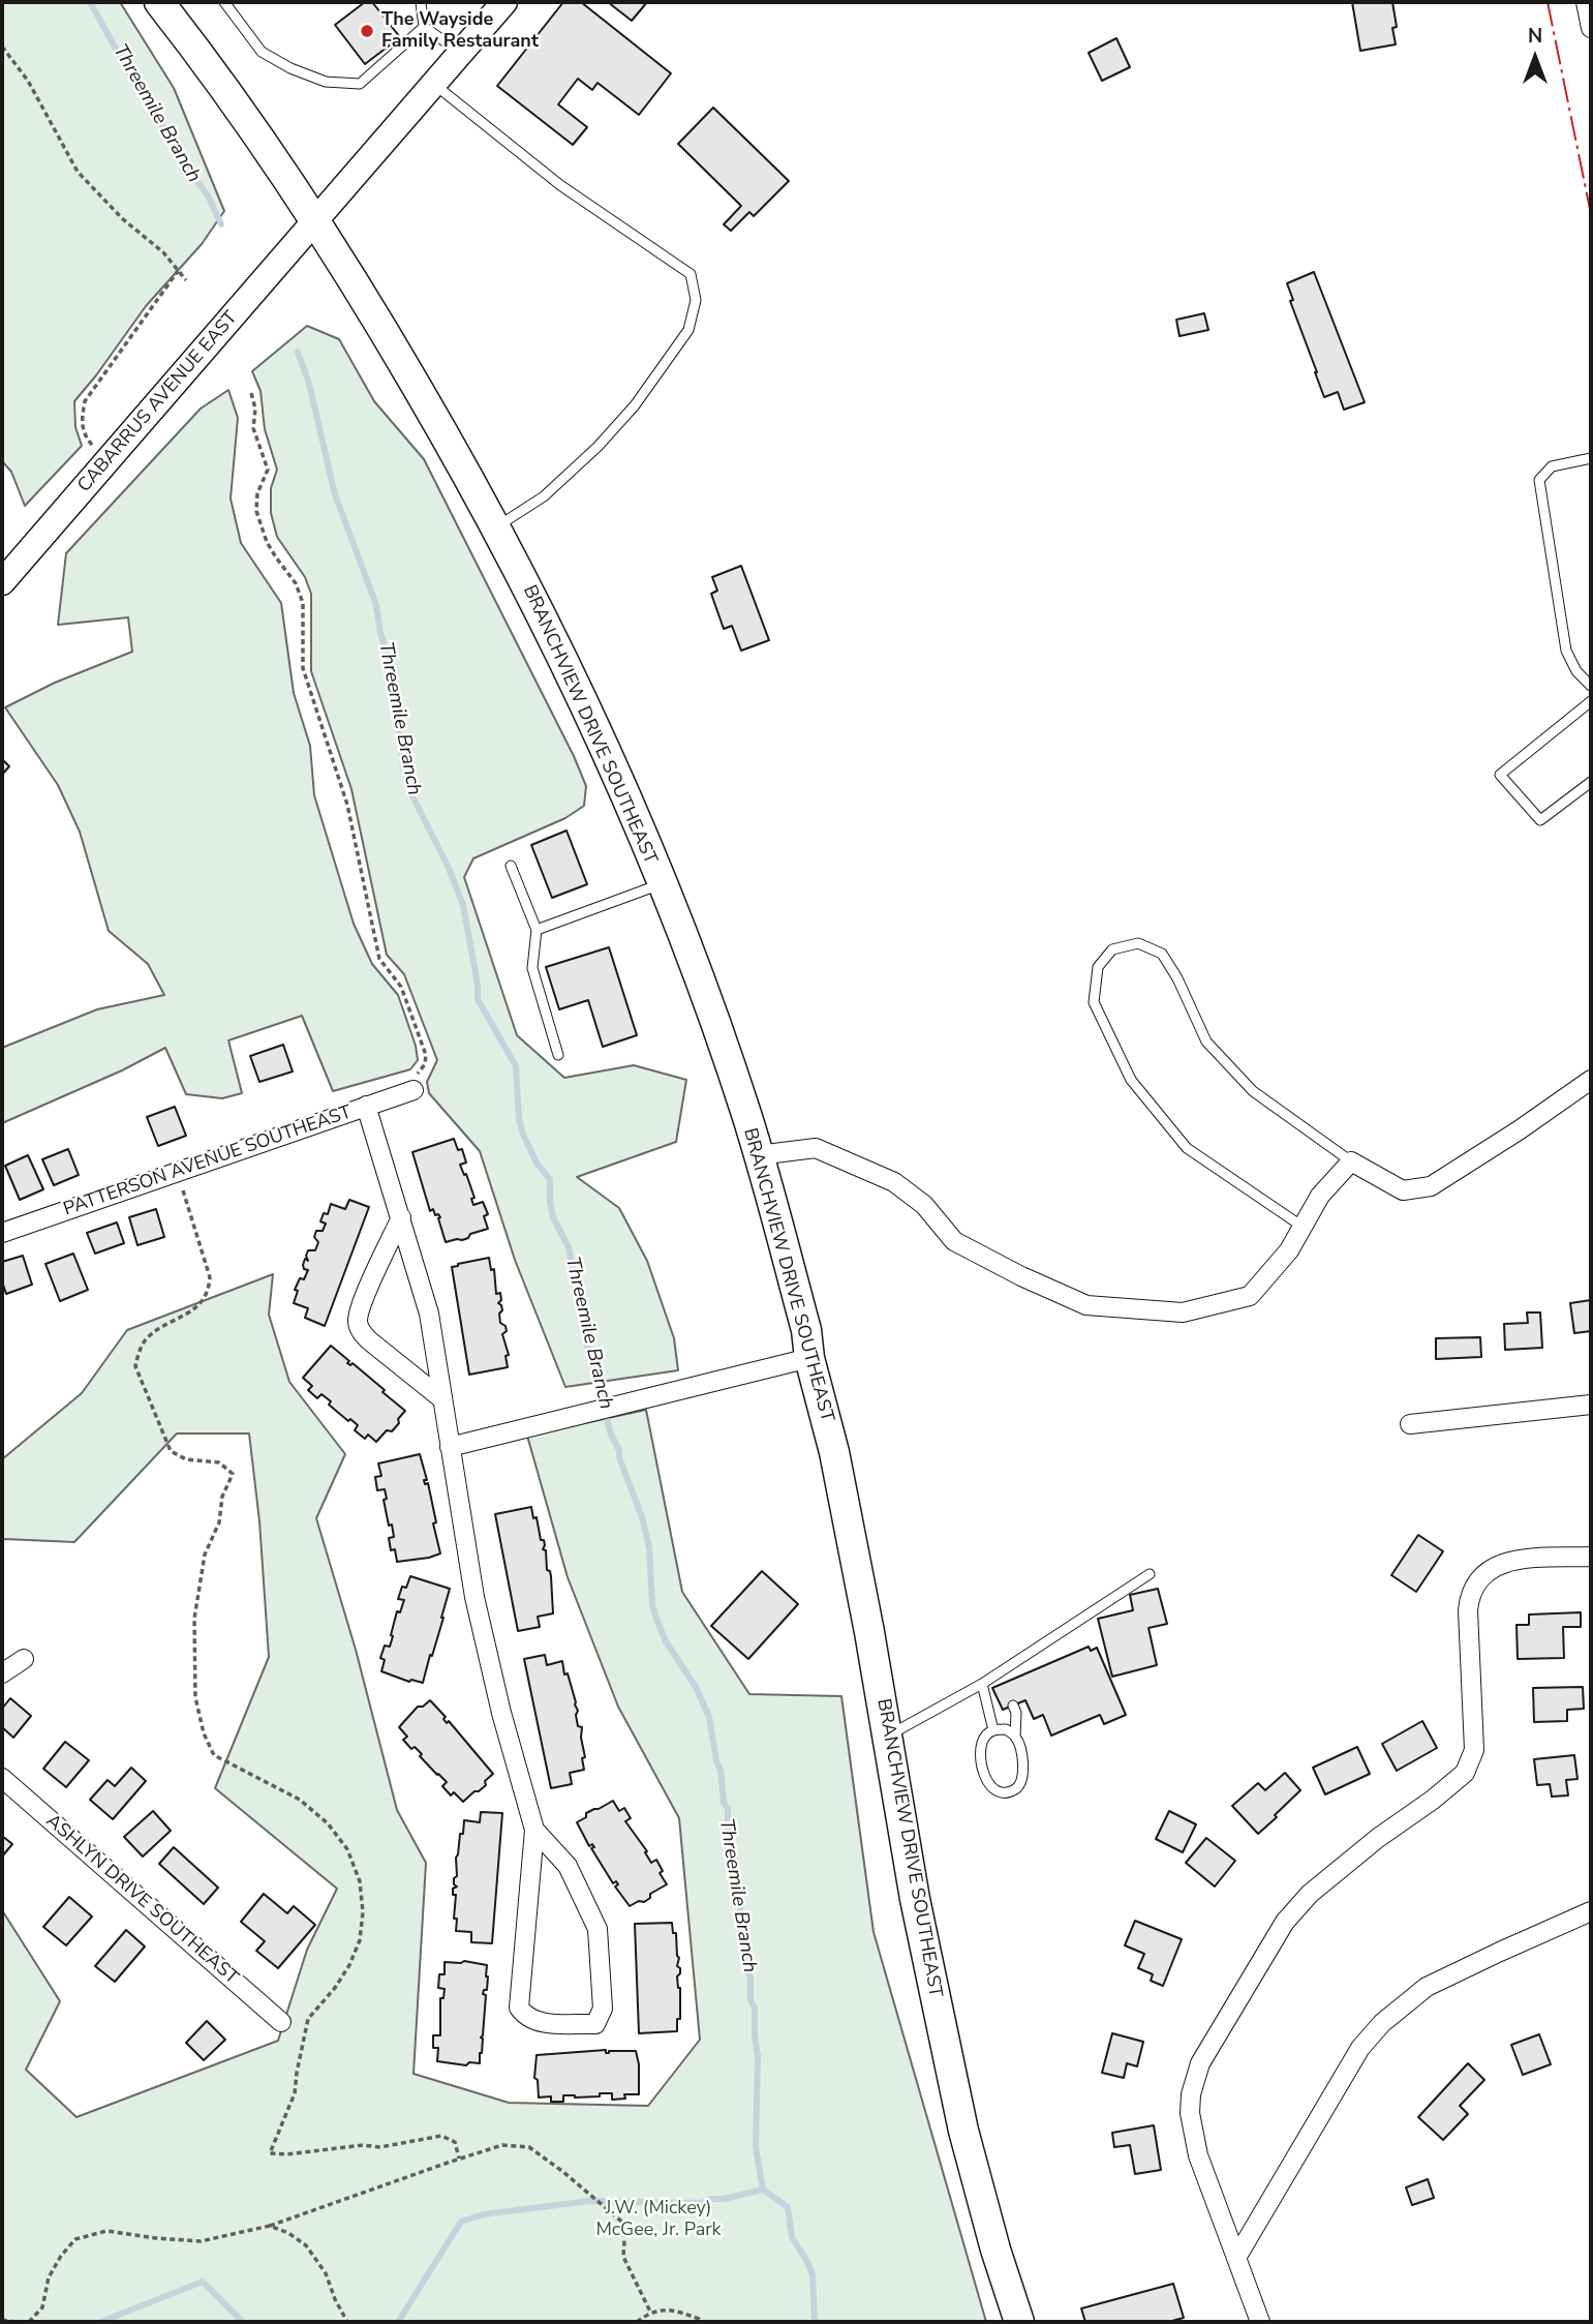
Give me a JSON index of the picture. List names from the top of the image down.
{
  "streets": {
    "main road": ["CABARRUS AVENUE EAST", "BRANCHVIEW DRIVE SOUTHEAST"],
    "street": ["PATTERSON AVENUE SOUTHEAST", "ASHLYN DRIVE SOUTHEAST"]
  },
  "crossings": [
    ["CABARRUS AVENUE EAST", "BRANCHVIEW DRIVE SOUTHEAST"]
  ],
  "water": ["Threemile Branch"],
  "parks": ["J.W. (Mickey) McGee, Jr. Park"],
  "places": ["The Wayside Family Restaurant"],
  "north": "top"
}
